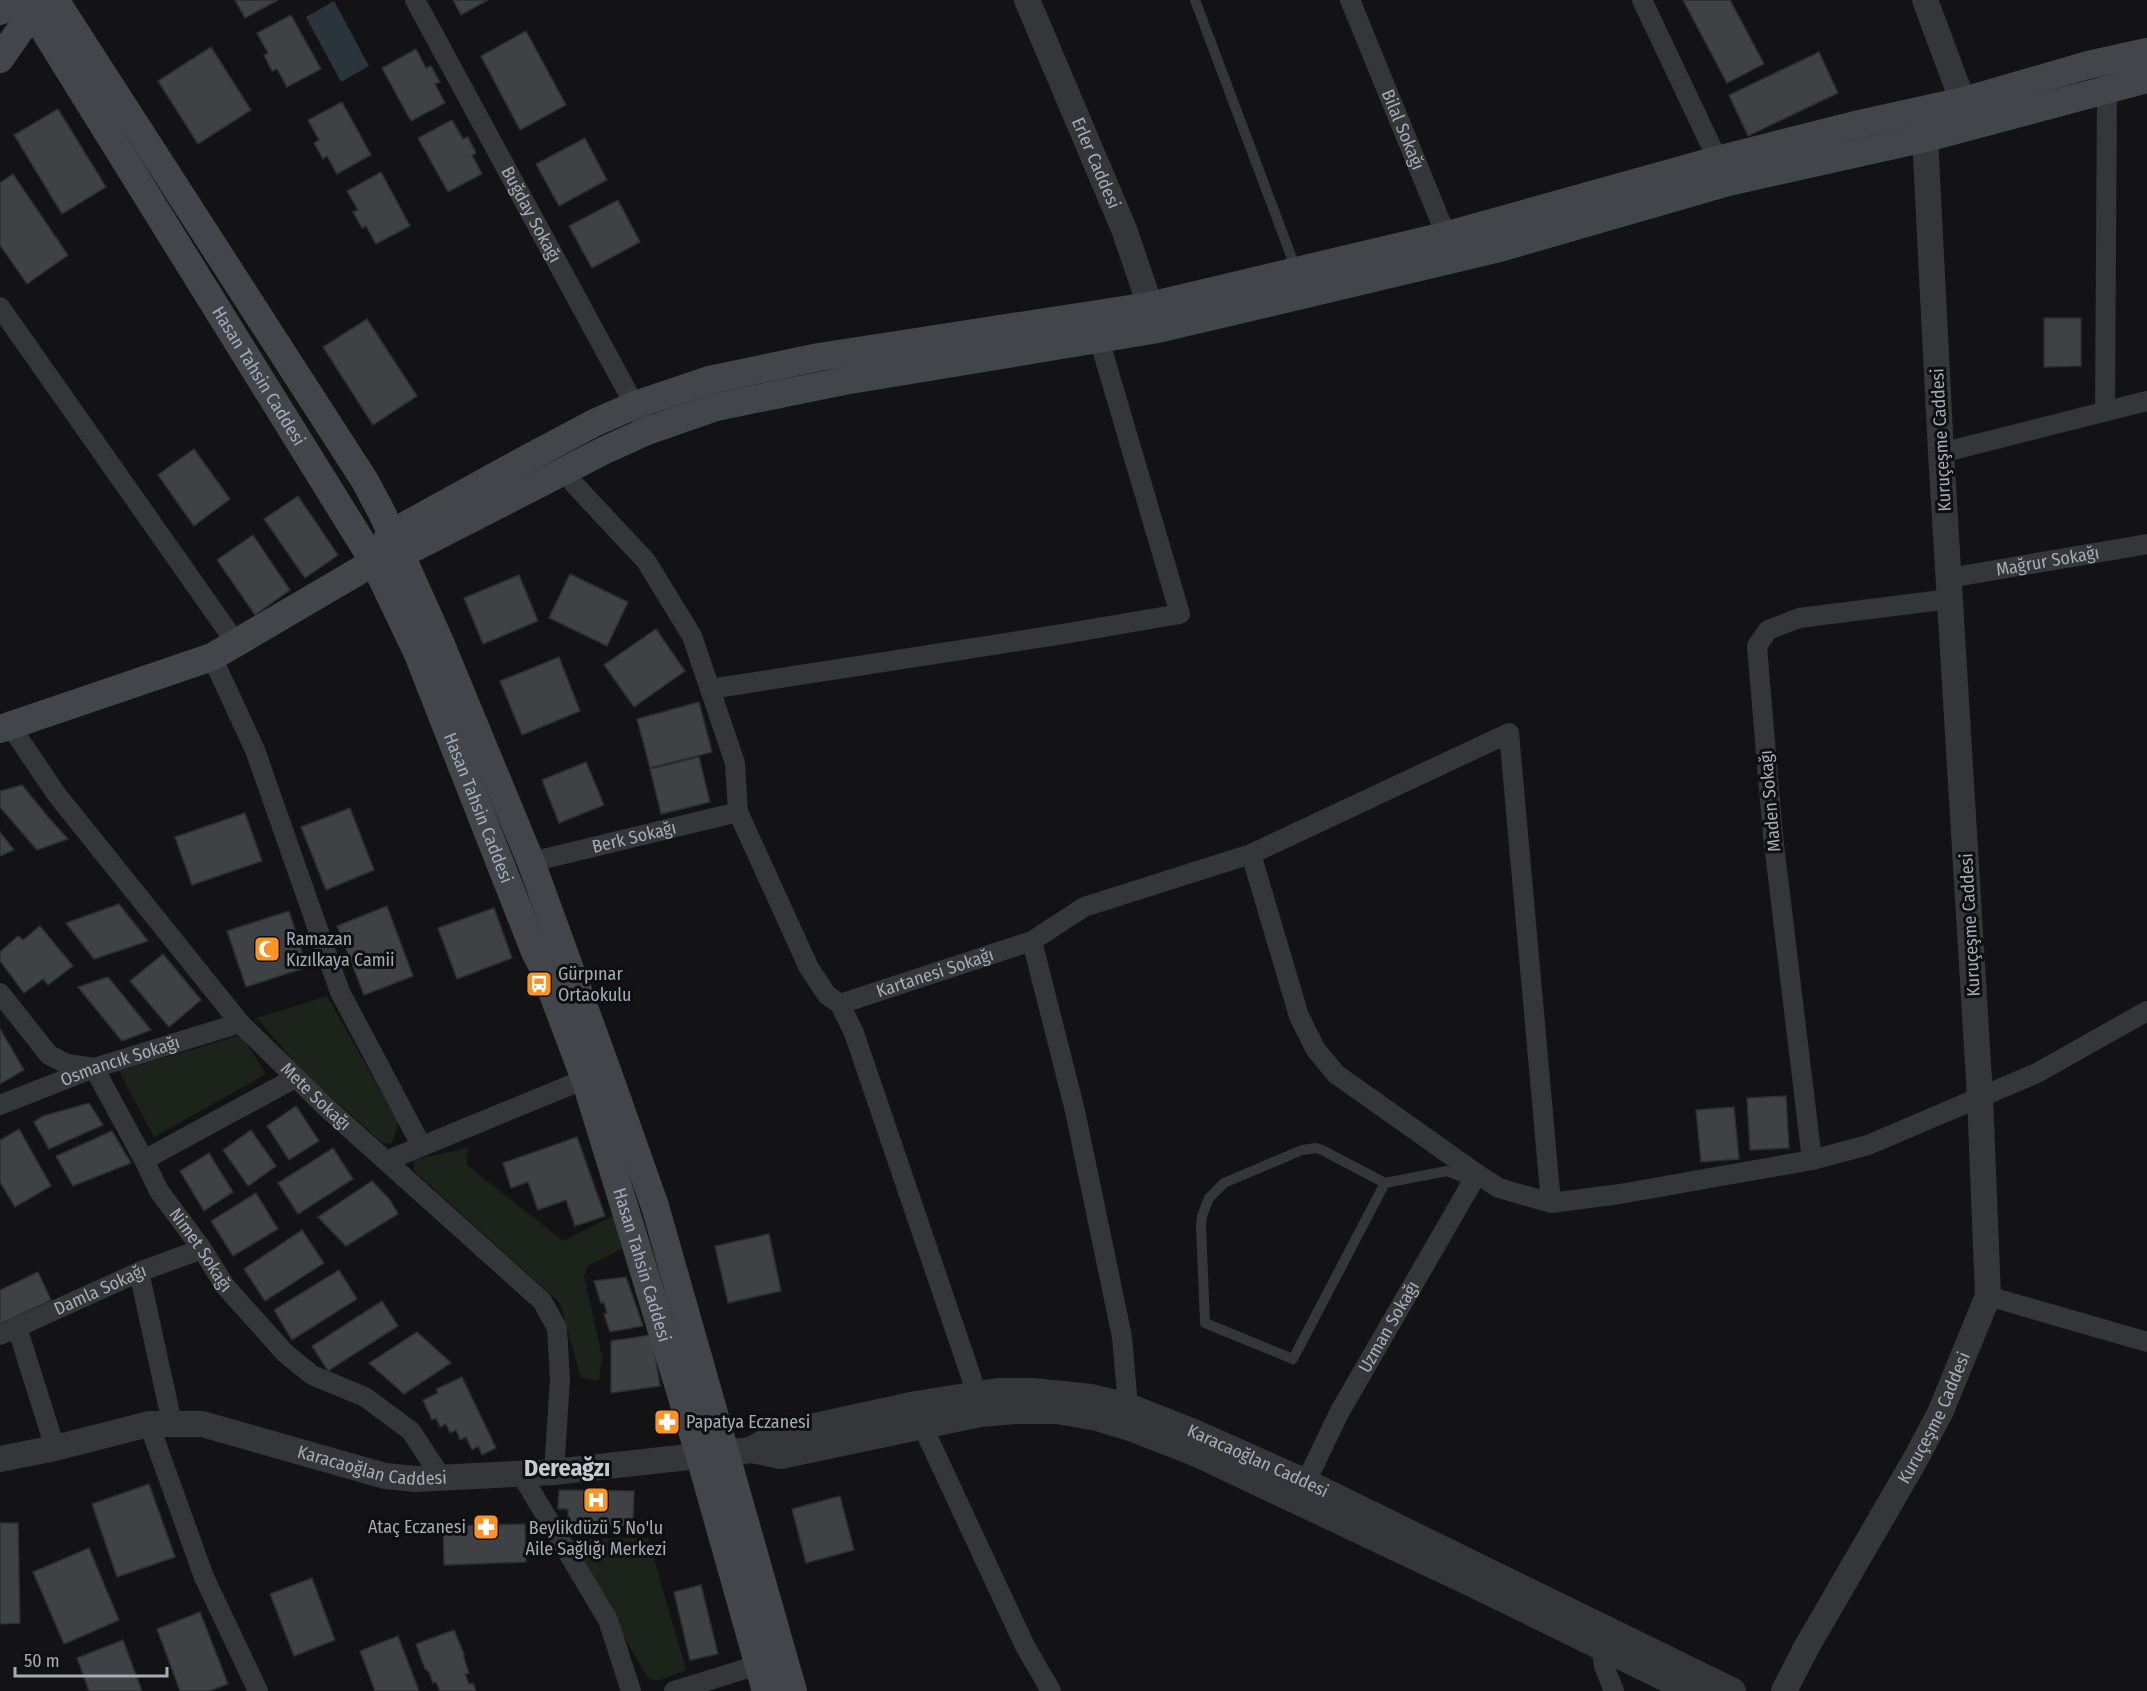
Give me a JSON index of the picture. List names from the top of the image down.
{
  "streets": {
    "main road": ["Hasan Tahsin Caddesi"],
    "street": [
      "Bilal Sokağı",
      "Erler Caddesi",
      "Buğday Sokağı",
      "Kuruçeşme Caddesi",
      "Mağrur Sokağı",
      "Maden Sokağı",
      "Berk Sokağı",
      "Kartanesi Sokağı",
      "Osmancık Sokağı",
      "Mete Sokağı",
      "Nimet Sokağı",
      "Damla Sokağı",
      "Uzman Sokağı",
      "Karacaoğlan Caddesi"
    ]
  },
  "crossings": [
    ["Hasan Tahsin Caddesi", "Berk Sokağı"],
    ["Hasan Tahsin Caddesi", "Karacaoğlan Caddesi"],
    ["Kuruçeşme Caddesi", "Mağrur Sokağı"],
    ["Kuruçeşme Caddesi", "Maden Sokağı"],
    ["Mağrur Sokağı", "Maden Sokağı"],
    ["Osmancık Sokağı", "Mete Sokağı"],
    ["Osmancık Sokağı", "Nimet Sokağı"],
    ["Mete Sokağı", "Karacaoğlan Caddesi"],
    ["Nimet Sokağı", "Damla Sokağı"],
    ["Nimet Sokağı", "Karacaoğlan Caddesi"],
    ["Uzman Sokağı", "Karacaoğlan Caddesi"]
  ],
  "districts": ["Dereağzı"],
  "places": {
    "mosque": ["Ramazan Kızılkaya Camii"],
    "bus stop": ["Gürpınar Ortaokulu"],
    "pharmacy": ["Papatya Eczanesi", "Ataç Eczanesi"],
    "hospital": ["Beylikdüzü 5 No'lu Aile Sağlığı Merkezi"]
  },
  "scale_bar": "50 m"
}
